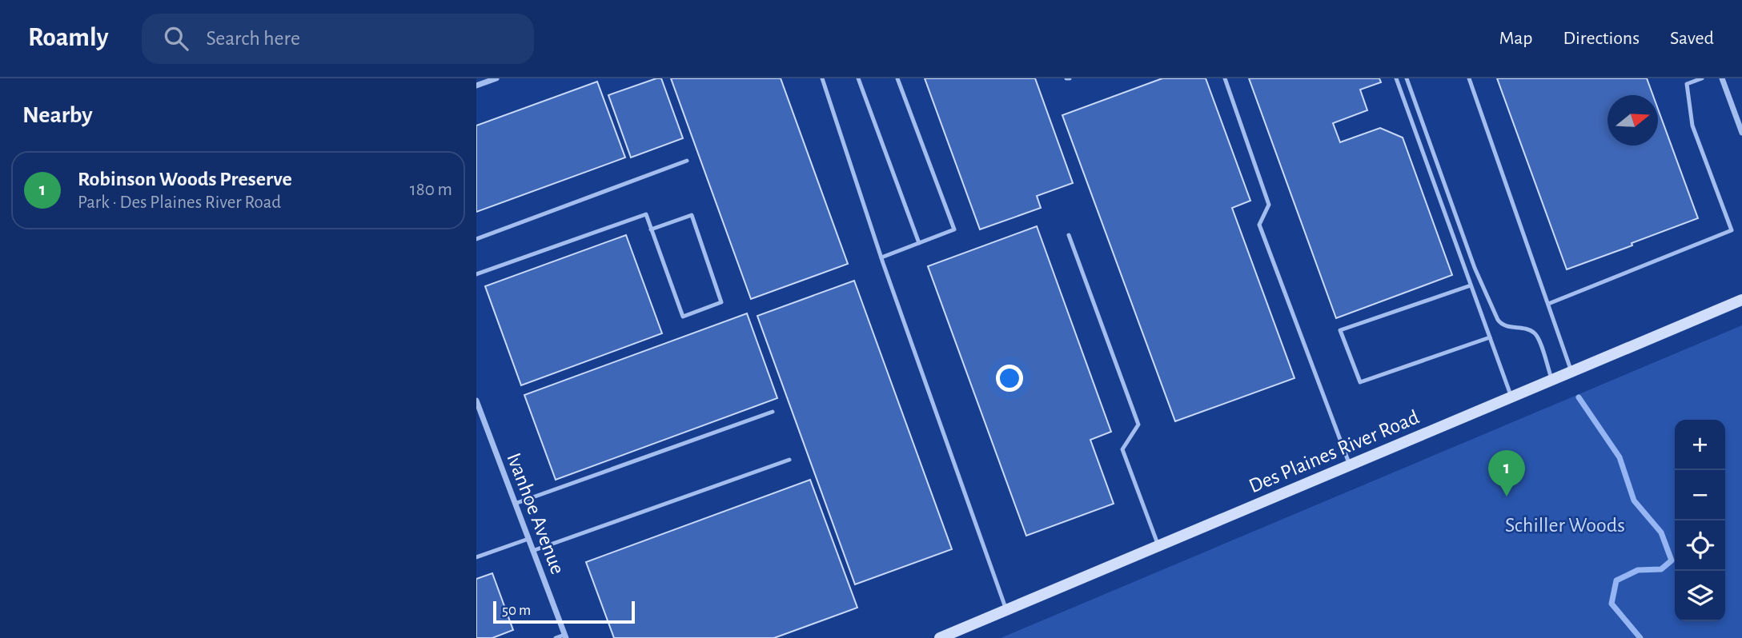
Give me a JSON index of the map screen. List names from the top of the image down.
{
  "streets": {
    "main road": ["Des Plaines River Road"],
    "street": ["Ivanhoe Avenue"]
  },
  "parks": ["Schiller Woods"],
  "scale_bar": "50 m",
  "north": "right",
  "page": {
    "header": "Roamly",
    "search": "Search here",
    "nav": ["Map", "Directions", "Saved"],
    "heading": "Nearby",
    "list": [
      {
        "mark": "1",
        "name": "Robinson Woods Preserve",
        "note": "Park · Des Plaines River Road",
        "value": "180 m"
      }
    ],
    "map_buttons": ["+", "−"],
    "pins": "1",
    "scale": "50 m"
  }
}
